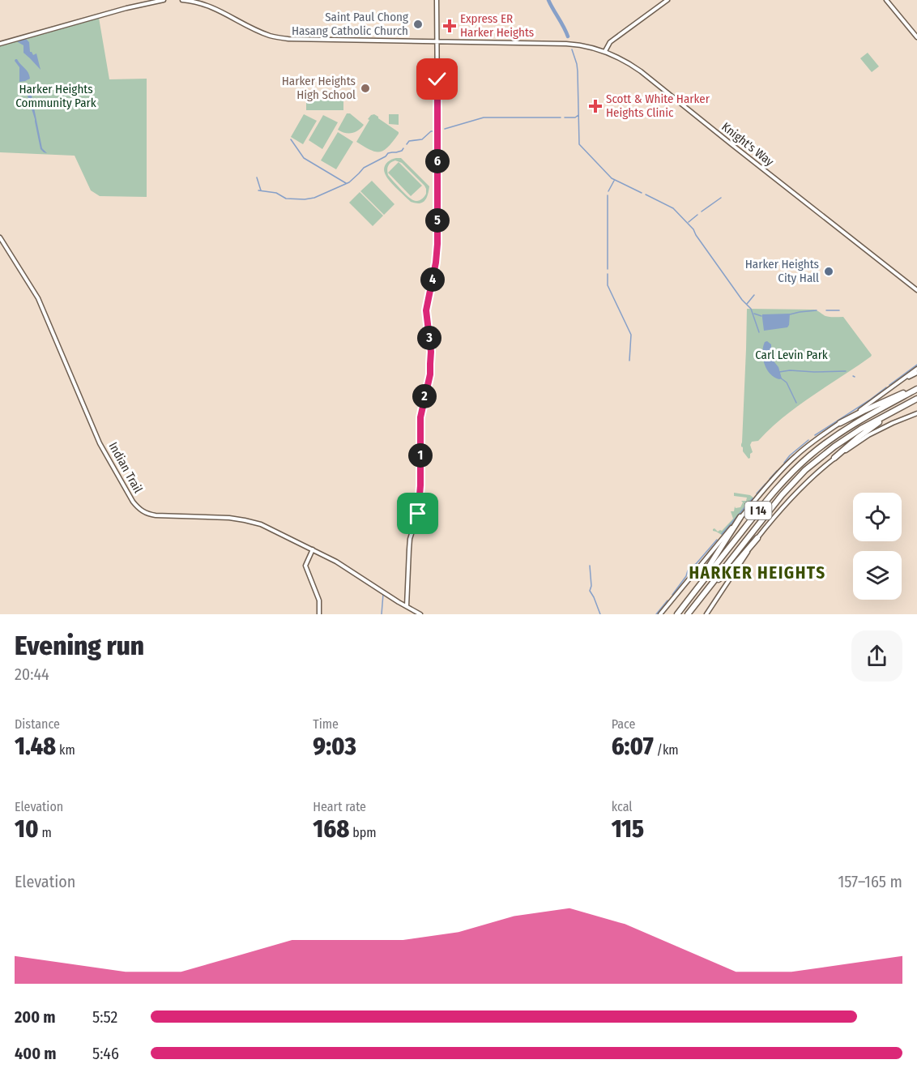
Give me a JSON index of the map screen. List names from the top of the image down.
{
  "streets": {
    "highway": ["I 14"],
    "main road": ["Knight's Way", "Indian Trail"]
  },
  "districts": ["HARKER HEIGHTS"],
  "parks": ["Harker Heights Community Park", "Carl Levin Park"],
  "places": {
    "other": ["Saint Paul Chong Hasang Catholic Church", "Harker Heights High School", "Harker Heights City Hall"],
    "health": ["Express ER Harker Heights", "Scott & White Harker Heights Clinic"]
  },
  "page": {
    "pins": [
      "6",
      "5",
      "4",
      "3",
      "2",
      "1"
    ],
    "heading": ["Evening run", "20:44"],
    "stats": [
      ["Distance", "1.48 km"],
      ["Time", "9:03"],
      ["Pace", "6:07 /km"],
      ["Elevation", "10 m"],
      ["Heart rate", "168 bpm"],
      ["kcal", "115"]
    ],
    "chart": ["Elevation", "157–165 m"],
    "list": [
      {
        "name": "200 m",
        "note": "5:52"
      },
      {
        "name": "400 m",
        "note": "5:46"
      }
    ]
  }
}
